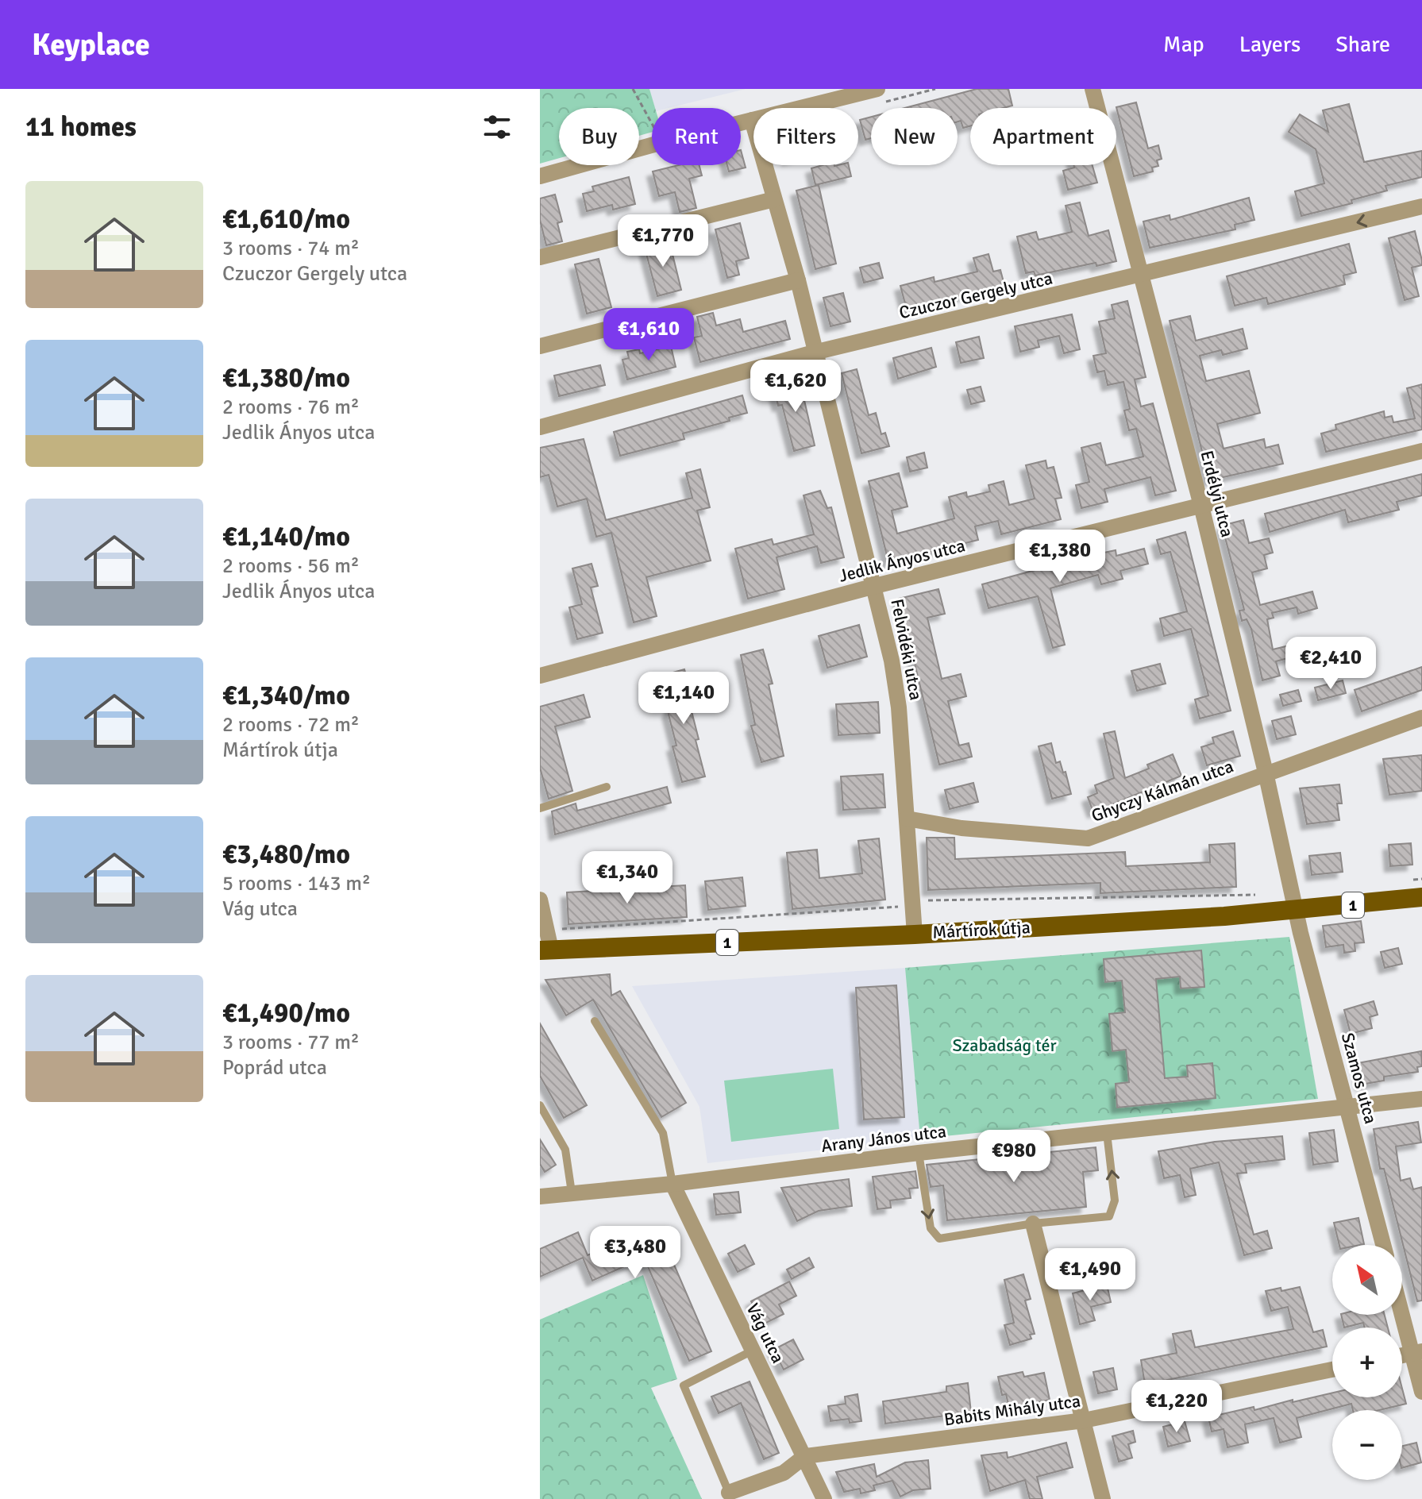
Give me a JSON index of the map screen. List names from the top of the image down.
{
  "streets": {
    "main road": ["1", "Mártírok útja"],
    "street": [
      "Czuczor Gergely utca",
      "Erdélyi utca",
      "Jedlik Ányos utca",
      "Felvidéki utca",
      "Ghyczy Kálmán utca",
      "Szamos utca",
      "Arany János utca",
      "Vág utca",
      "Babits Mihály utca"
    ]
  },
  "crossings": [
    ["Czuczor Gergely utca", "Erdélyi utca"],
    ["Czuczor Gergely utca", "Felvidéki utca"],
    ["Erdélyi utca", "Jedlik Ányos utca"],
    ["Erdélyi utca", "Ghyczy Kálmán utca"],
    ["Erdélyi utca", "Mártírok útja"],
    ["Erdélyi utca", "Szamos utca"],
    ["Jedlik Ányos utca", "Felvidéki utca"],
    ["Felvidéki utca", "Ghyczy Kálmán utca"],
    ["Felvidéki utca", "Mártírok útja"],
    ["Mártírok útja", "Szamos utca"],
    ["Szamos utca", "Arany János utca"],
    ["Arany János utca", "Vág utca"],
    ["Vág utca", "Babits Mihály utca"]
  ],
  "parks": ["Szabadság tér"],
  "north": "top left",
  "page": {
    "header": "Keyplace",
    "nav": ["Map", "Layers", "Share"],
    "heading": "11 homes",
    "chip": [
      "Buy",
      "Rent",
      "Filters",
      "New",
      "Apartment"
    ],
    "list": [
      {
        "name": "€1,610/mo",
        "note": "3 rooms · 74 m² · Czuczor Gergely utca"
      },
      {
        "name": "€1,380/mo",
        "note": "2 rooms · 76 m² · Jedlik Ányos utca"
      },
      {
        "name": "€1,140/mo",
        "note": "2 rooms · 56 m² · Jedlik Ányos utca"
      },
      {
        "name": "€1,340/mo",
        "note": "2 rooms · 72 m² · Mártírok útja"
      },
      {
        "name": "€3,480/mo",
        "note": "5 rooms · 143 m² · Vág utca"
      },
      {
        "name": "€1,490/mo",
        "note": "3 rooms · 77 m² · Poprád utca"
      }
    ],
    "price": [
      "€1,770",
      "€1,610",
      "€1,620",
      "€1,380",
      "€2,410",
      "€1,140",
      "€1,340",
      "€980",
      "€3,480",
      "€1,490",
      "€1,220"
    ],
    "map_buttons": ["+", "−"]
  }
}
